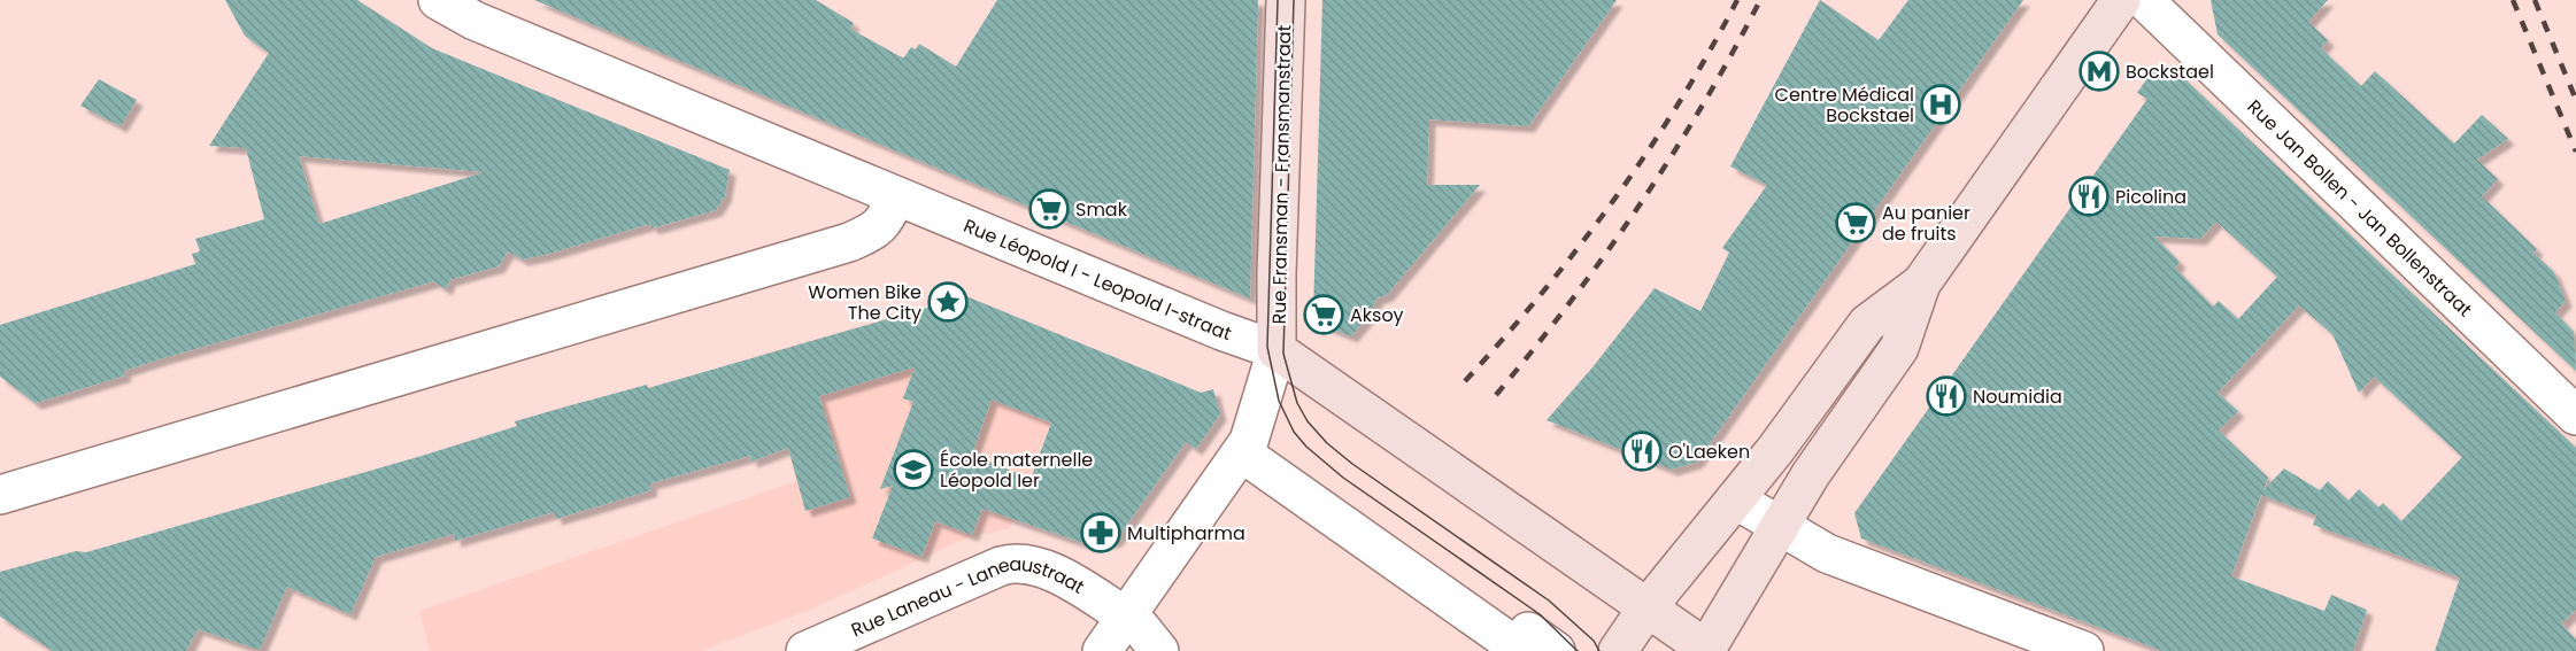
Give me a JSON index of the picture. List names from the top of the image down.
{
  "streets": {
    "main road": ["Rue Fransman - Fransmanstraat", "Rue Léopold I - Leopold I-straat"],
    "street": ["Rue Jan Bollen - Jan Bollenstraat", "Rue Laneau - Laneaustraat"]
  },
  "crossings": [
    ["Rue Fransman - Fransmanstraat", "Rue Léopold I - Leopold I-straat"]
  ],
  "places": {
    "metro station": ["Bockstael"],
    "hospital": ["Centre Médical Bockstael"],
    "restaurant": ["Picolina", "Noumidia", "O'Laeken"],
    "supermarket": ["Smak", "Au panier de fruits", "Aksoy"],
    "place": ["Women Bike The City"],
    "school or university": ["École maternelle Léopold Ier"],
    "pharmacy": ["Multipharma"]
  }
}
